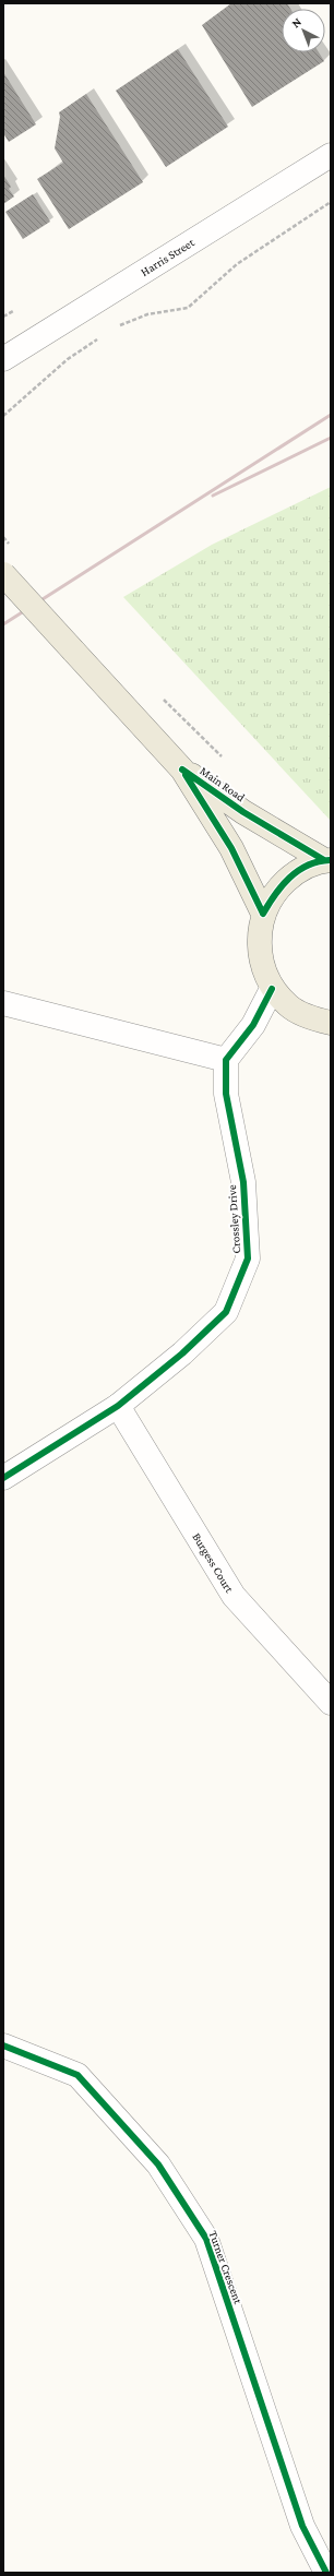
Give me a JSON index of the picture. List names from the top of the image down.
{
  "streets": {
    "main road": ["Main Road"],
    "street": [
      "Harris Street",
      "Crossley Drive",
      "Burgess Court",
      "Turner Crescent"
    ]
  },
  "crossings": [
    ["Crossley Drive", "Burgess Court"]
  ],
  "north": "top left"
}
